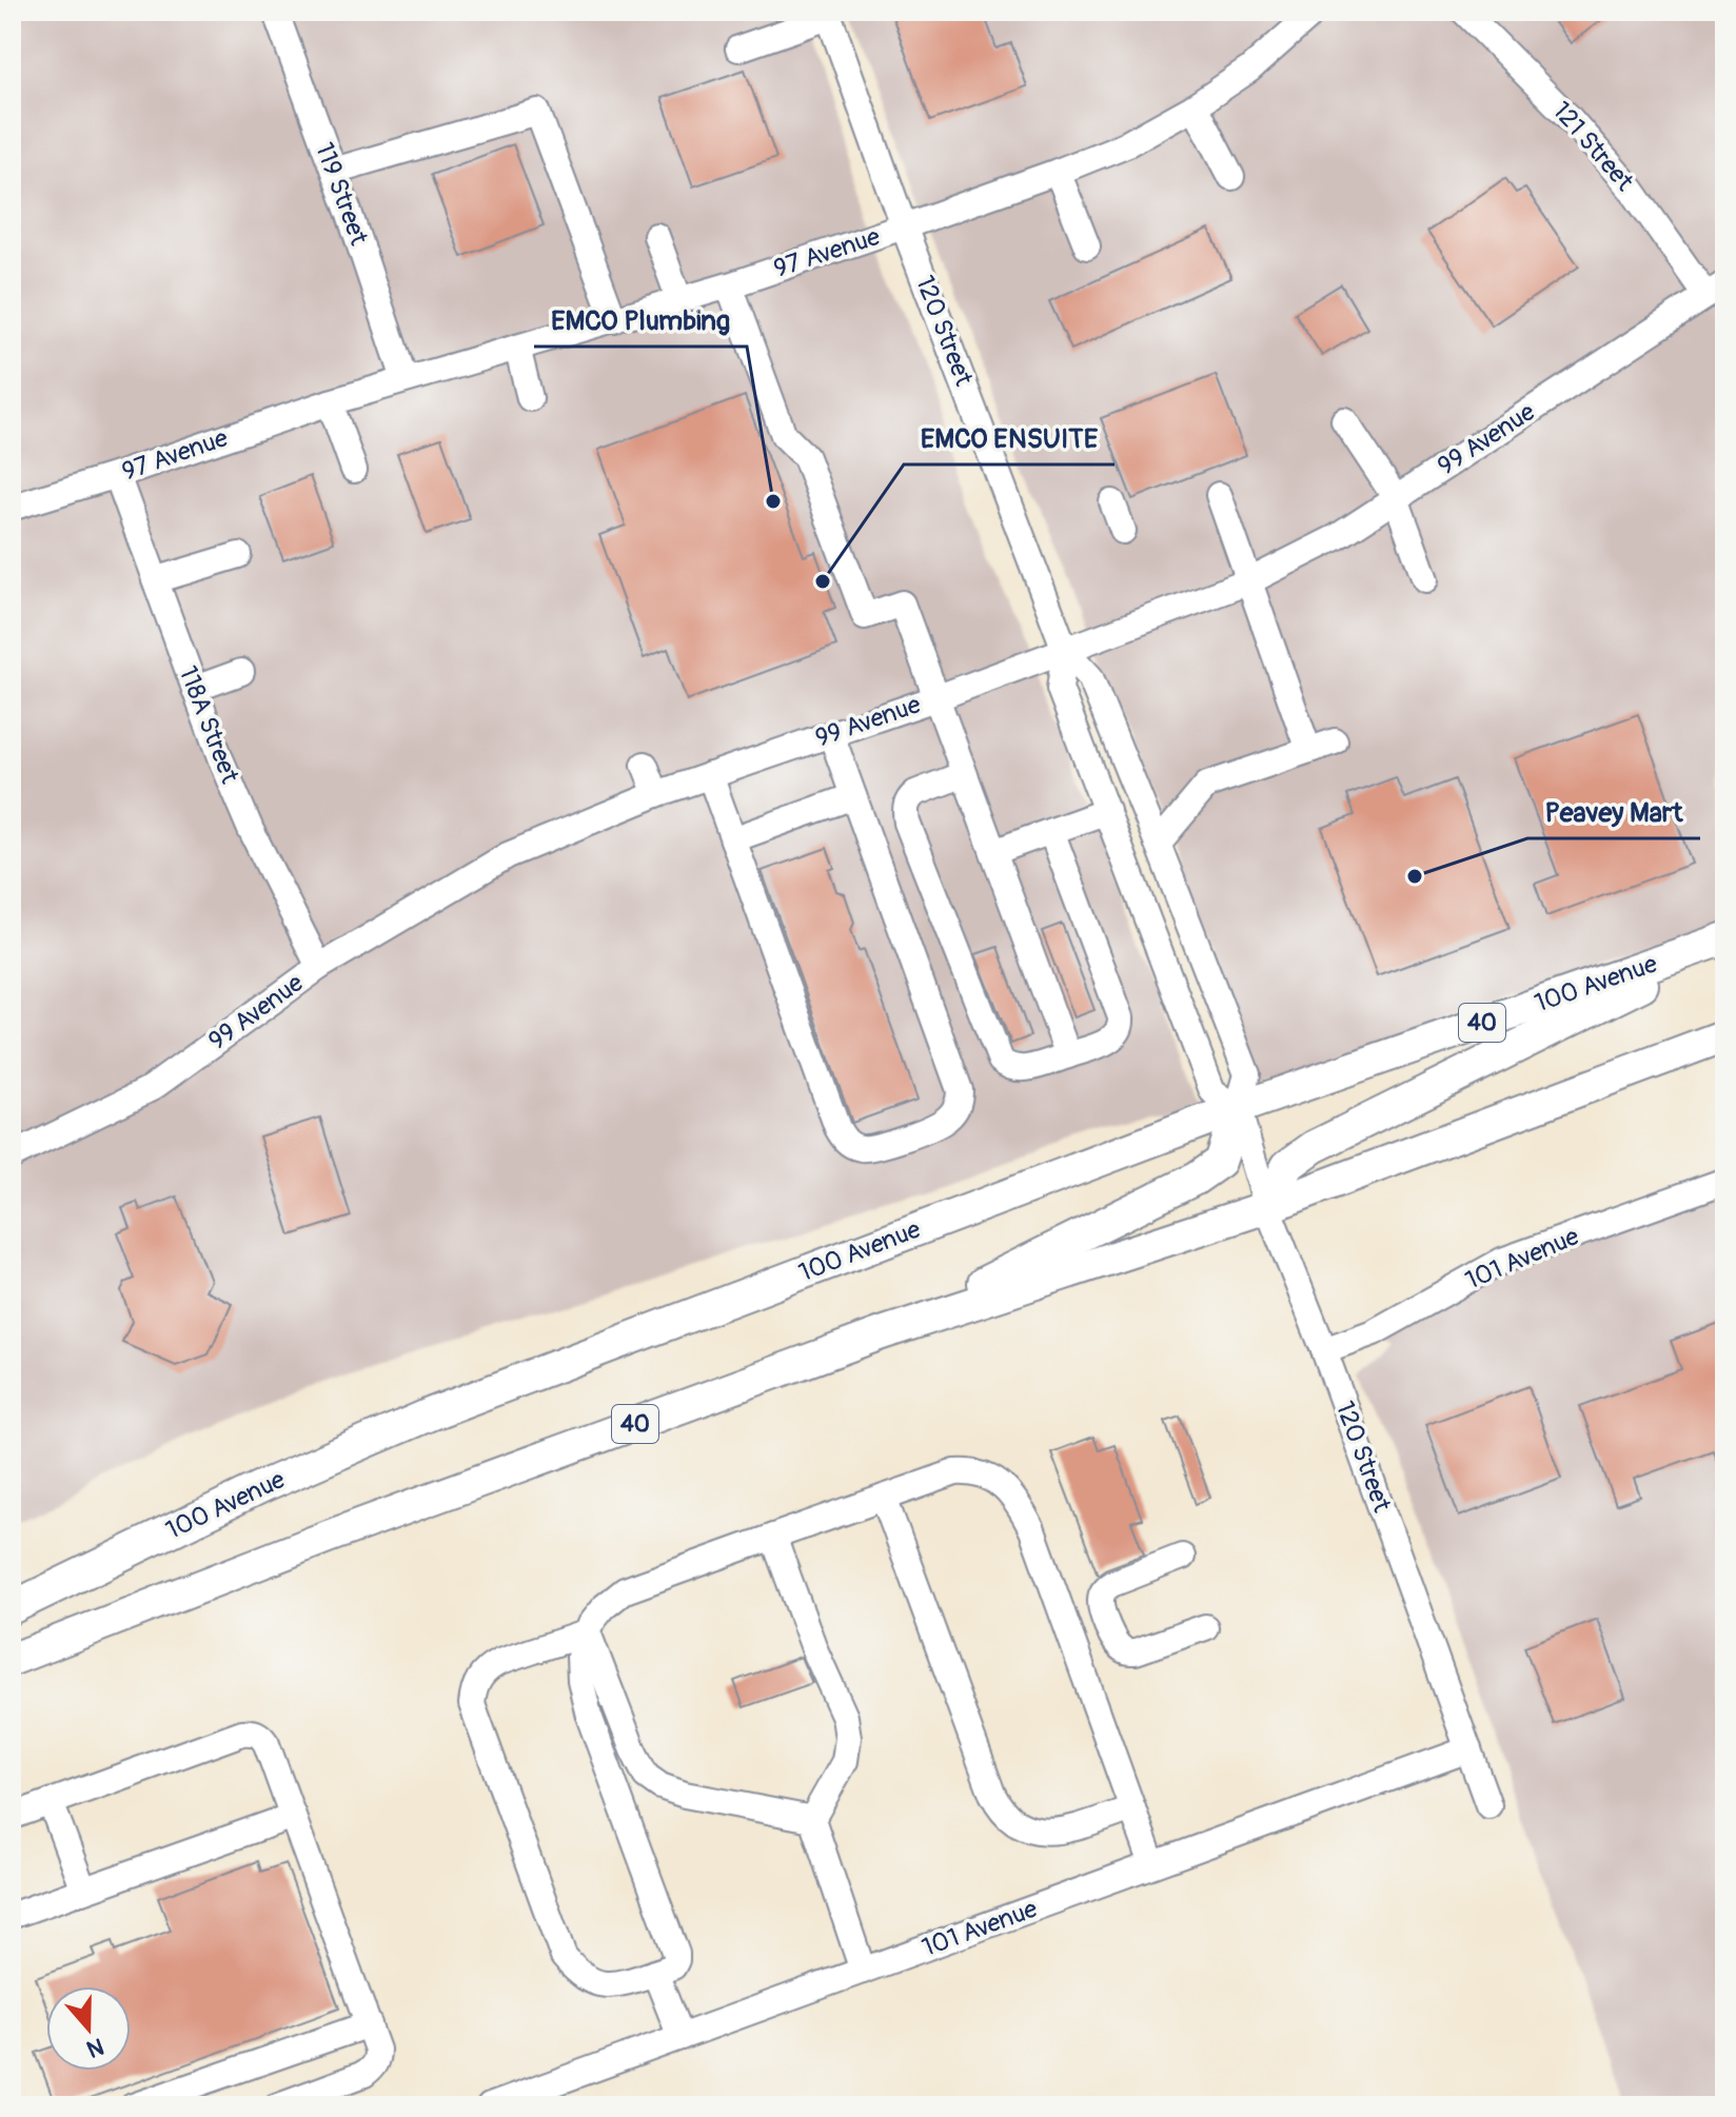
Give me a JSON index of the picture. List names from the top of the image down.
{
  "streets": {
    "main road": ["100 Avenue", "40"],
    "street": [
      "121 Street",
      "119 Street",
      "97 Avenue",
      "120 Street",
      "99 Avenue",
      "118A Street",
      "101 Avenue"
    ]
  },
  "crossings": [
    ["121 Street", "99 Avenue"],
    ["119 Street", "97 Avenue"],
    ["97 Avenue", "120 Street"],
    ["97 Avenue", "118A Street"],
    ["120 Street", "99 Avenue"],
    ["120 Street", "100 Avenue"],
    ["120 Street", "40"],
    ["120 Street", "101 Avenue"],
    ["99 Avenue", "118A Street"]
  ],
  "places": ["EMCO Plumbing", "EMCO ENSUITE", "Peavey Mart"],
  "north": "bottom"
}
